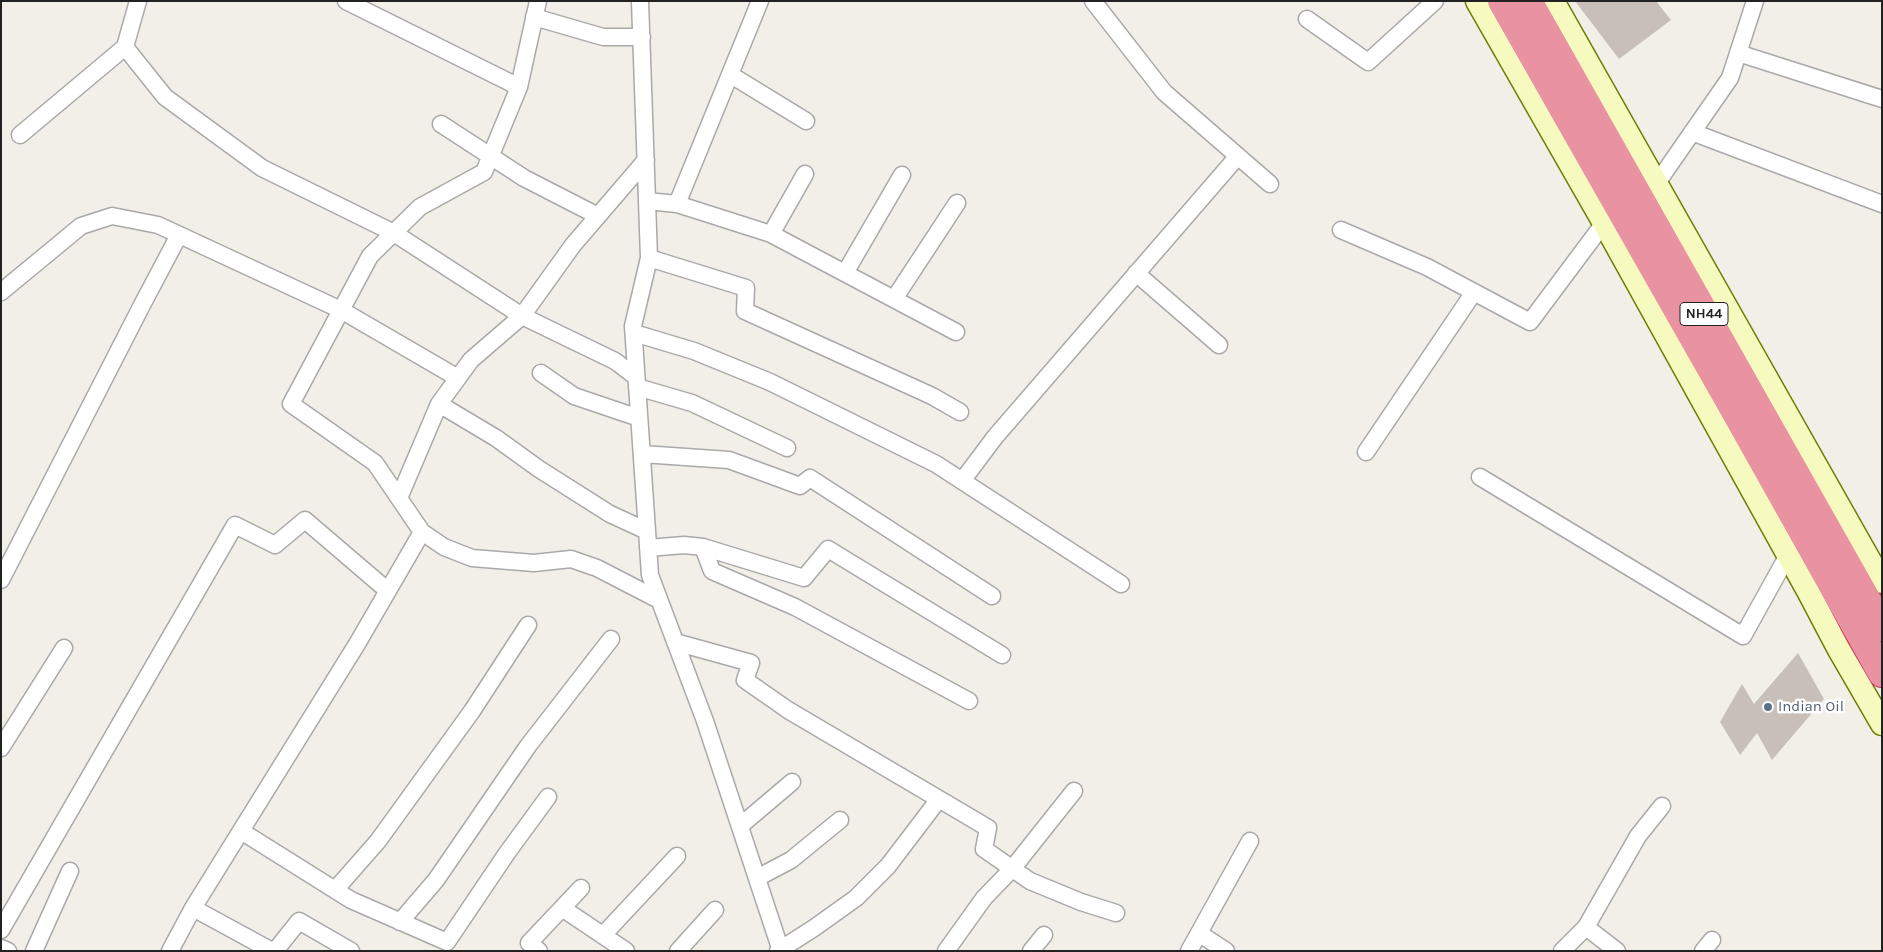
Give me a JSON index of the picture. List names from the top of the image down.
{
  "streets": {
    "highway": ["NH44"]
  },
  "places": ["Indian Oil"]
}
